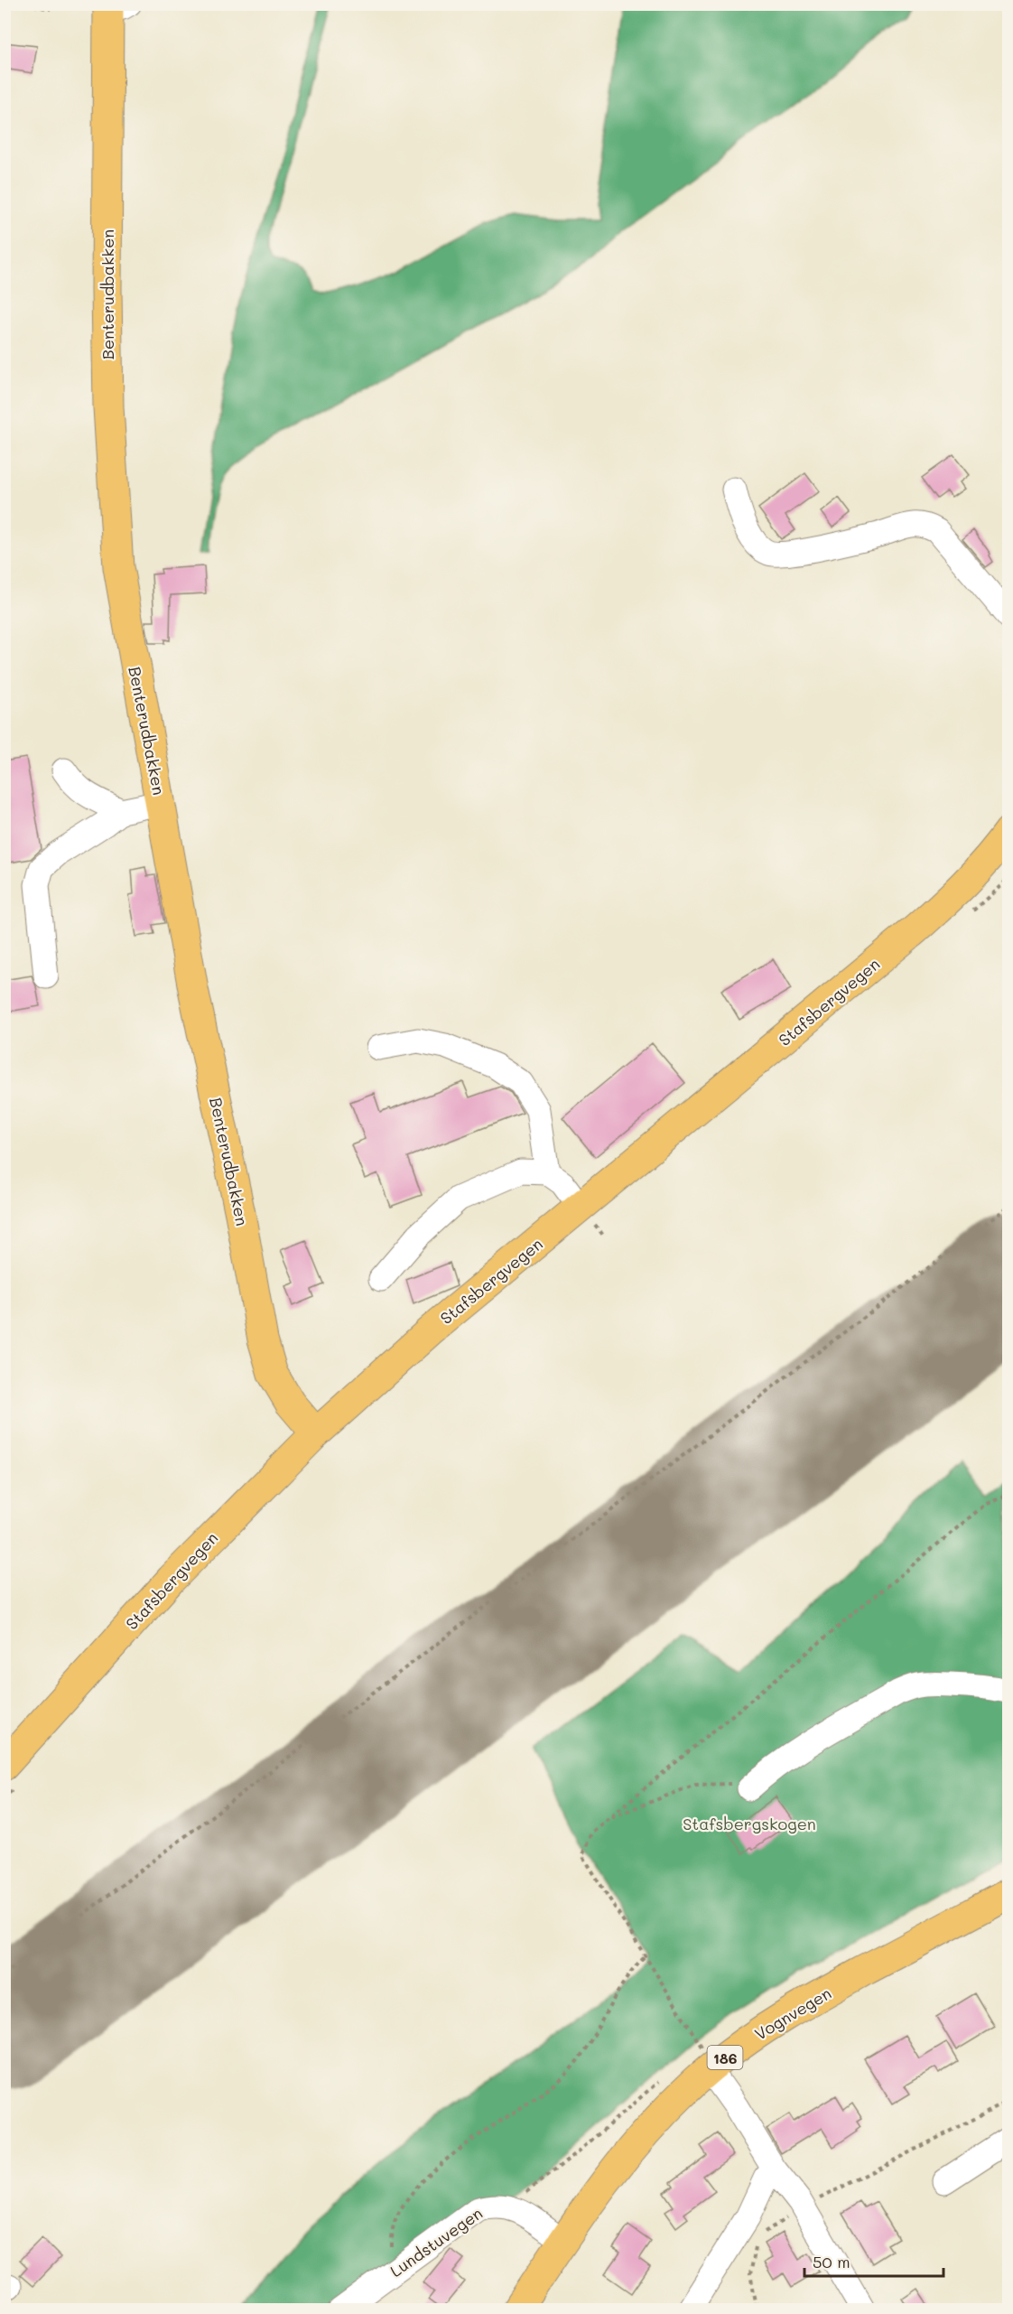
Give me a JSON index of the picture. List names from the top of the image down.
{
  "streets": {
    "main road": [
      "Benterudbakken",
      "Stafsbergvegen",
      "Vognvegen",
      "186"
    ],
    "street": ["Lundstuvegen"]
  },
  "crossings": [
    ["Benterudbakken", "Stafsbergvegen"],
    ["Vognvegen", "Lundstuvegen"]
  ],
  "parks": ["Stafsbergskogen"],
  "scale_bar": "50 m"
}
